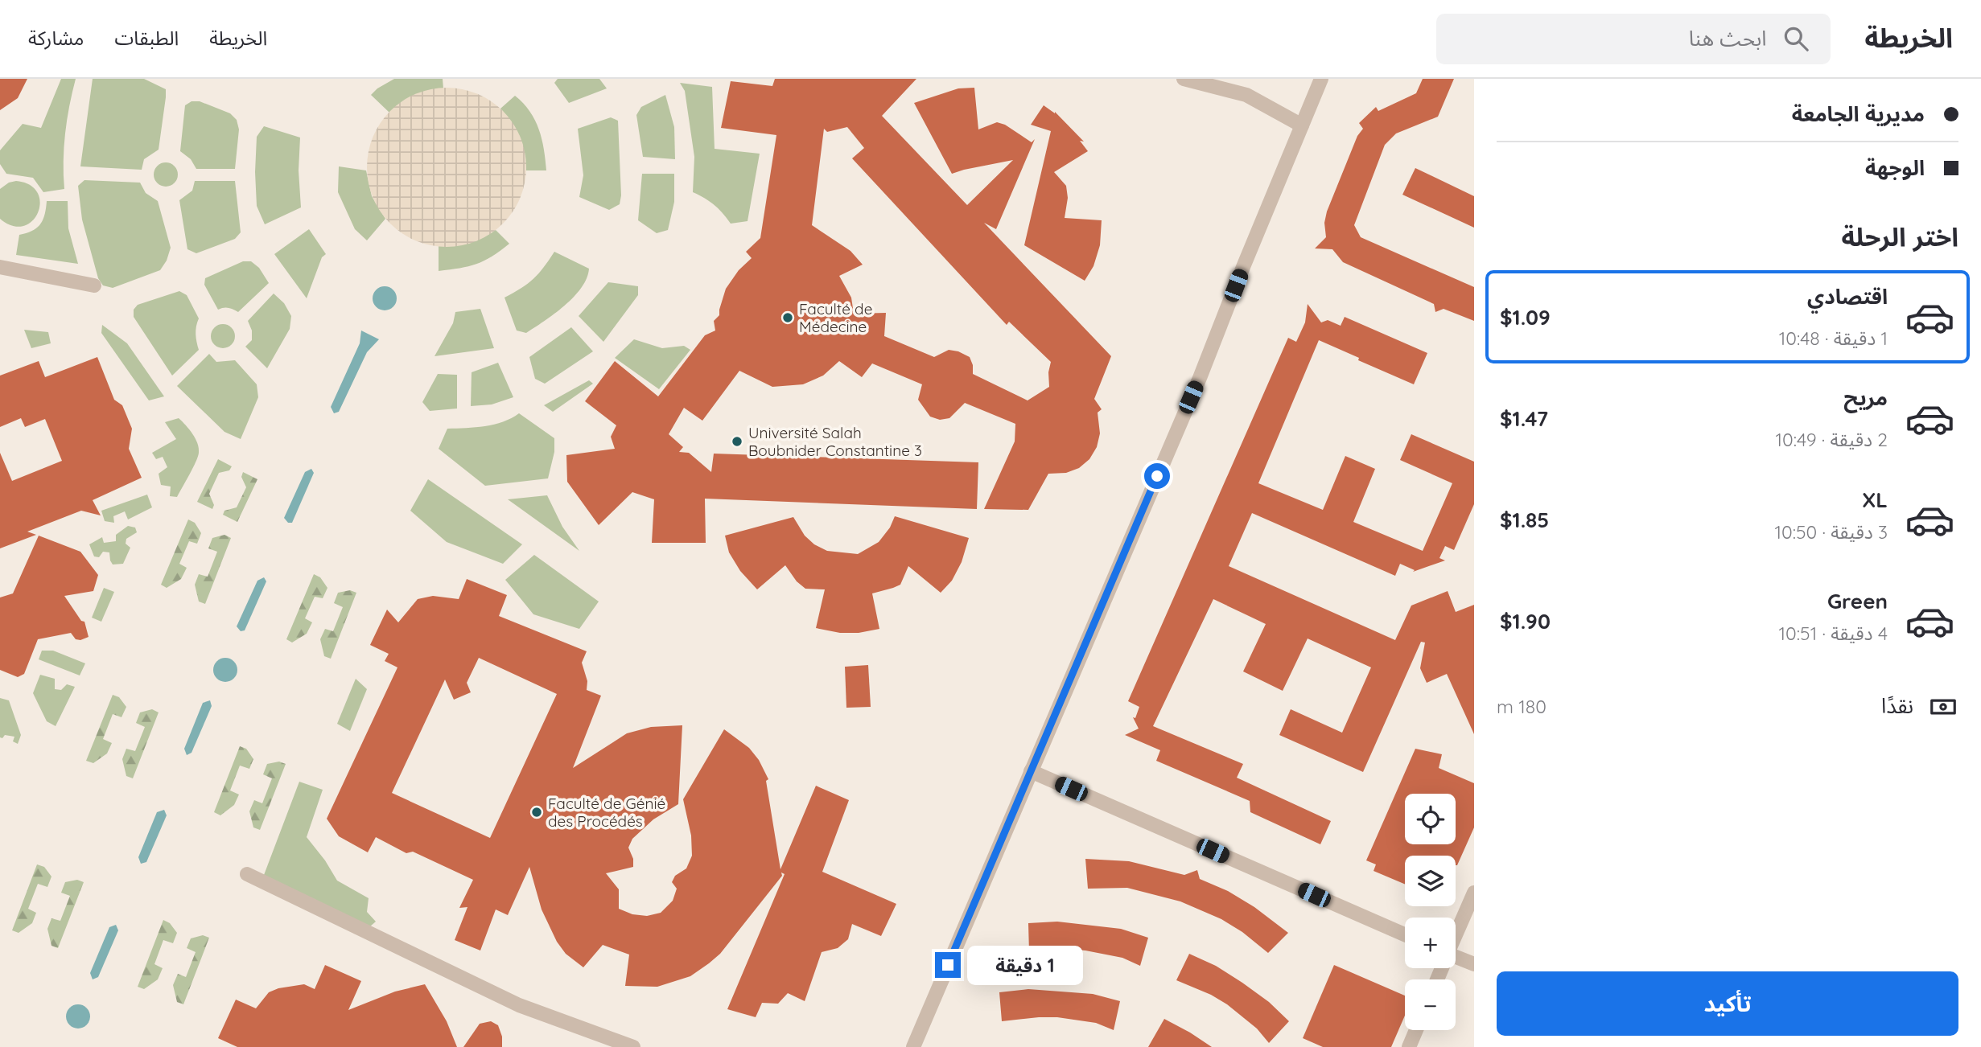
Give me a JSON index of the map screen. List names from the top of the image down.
{
  "places": ["Faculté de Médecine", "Université Salah Boubnider Constantine 3", "Faculté de Génié des Procédés"],
  "page": {
    "header": "الخريطة",
    "search": "ابحث هنا",
    "nav": ["الخريطة", "الطبقات", "مشاركة"],
    "banner": ["مديرية الجامعة", "الوجهة"],
    "heading": "اختر الرحلة",
    "list": [
      {
        "name": "اقتصادي",
        "note": "1 دقيقة · 10:48",
        "value": "$1.09"
      },
      {
        "name": "مريح",
        "note": "2 دقيقة · 10:49",
        "value": "$1.47"
      },
      {
        "name": "XL",
        "note": "3 دقيقة · 10:50",
        "value": "$1.85"
      },
      {
        "name": "Green",
        "note": "4 دقيقة · 10:51",
        "value": "$1.90"
      }
    ],
    "pay": ["نقدًا", "180 m"],
    "map_buttons": ["+", "−"],
    "bubble": "1 دقيقة",
    "buttons": "تأكيد"
  }
}
